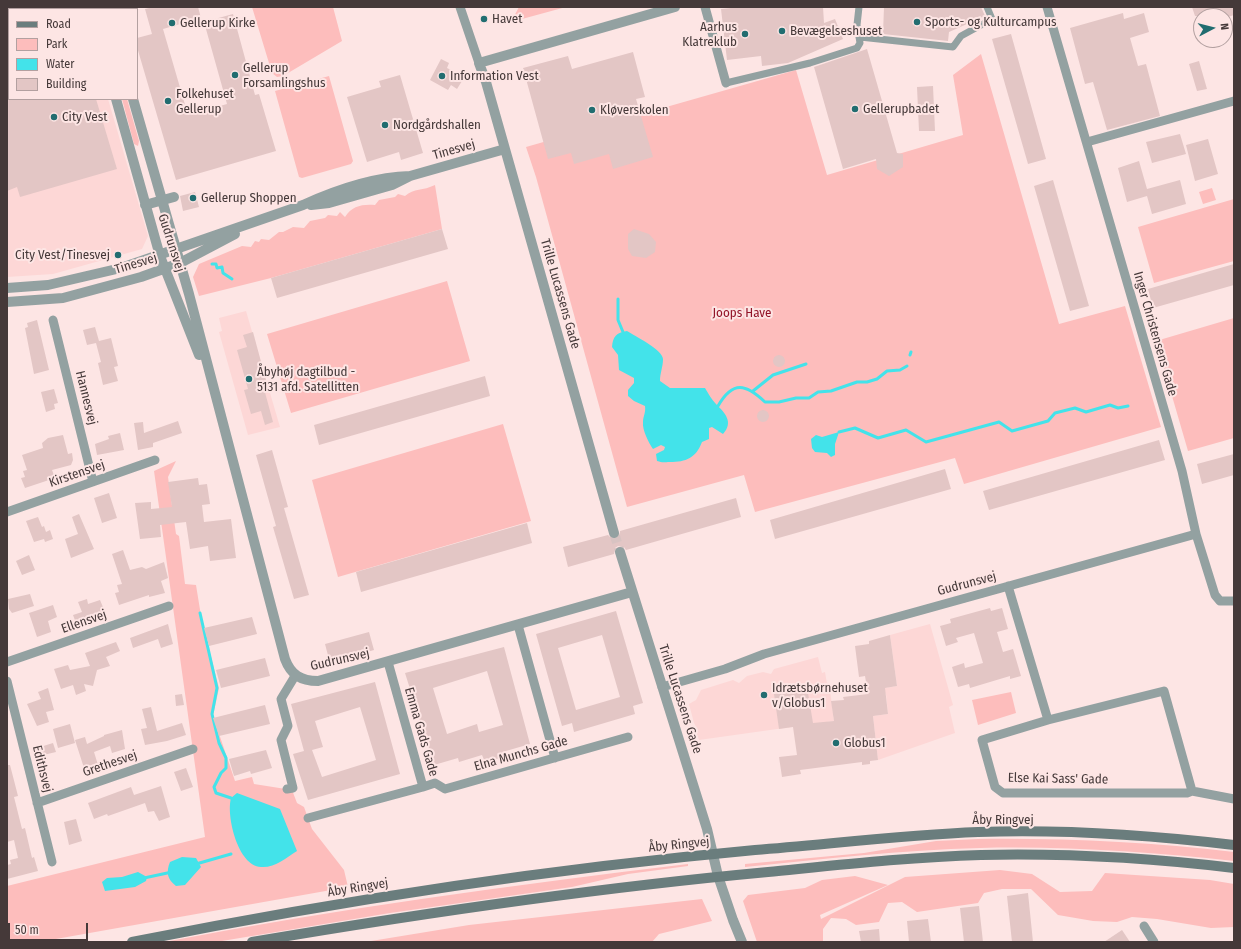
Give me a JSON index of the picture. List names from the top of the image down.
{
  "streets": {
    "main road": ["Åby Ringvej"],
    "street": [
      "Tinesvej",
      "Gudrunsvej",
      "Trille Lucassens Gade",
      "Inger Christensens Gade",
      "Hannesvej",
      "Kirstensvej",
      "Ellensvej",
      "Emma Gads Gade",
      "Elna Munchs Gade",
      "Grethesvej",
      "Edithsvej",
      "Else Kai Sass' Gade"
    ]
  },
  "crossings": [
    ["Tinesvej", "Gudrunsvej"],
    ["Tinesvej", "Trille Lucassens Gade"],
    ["Gudrunsvej", "Trille Lucassens Gade"],
    ["Gudrunsvej", "Inger Christensens Gade"],
    ["Gudrunsvej", "Emma Gads Gade"],
    ["Trille Lucassens Gade", "Åby Ringvej"],
    ["Hannesvej", "Kirstensvej"],
    ["Emma Gads Gade", "Elna Munchs Gade"],
    ["Grethesvej", "Edithsvej"]
  ],
  "parks": ["Joops Have"],
  "places": [
    "Havet",
    "Sports- og Kulturcampus",
    "Gellerup Kirke",
    "Bevægelseshuset",
    "Aarhus Klatreklub",
    "Gellerup Forsamlingshus",
    "Information Vest",
    "Folkehuset Gellerup",
    "Gellerupbadet",
    "Kløverskolen",
    "City Vest",
    "Nordgårdshallen",
    "Gellerup Shoppen",
    "City Vest/Tinesvej",
    "Åbyhøj dagtilbud - 5131 afd. Satellitten",
    "Idrætsbørnehuset v/Globus1",
    "Globus1"
  ],
  "legend": [
    "Road",
    "Park",
    "Water",
    "Building"
  ],
  "scale_bar": "50 m",
  "north": "right"
}
